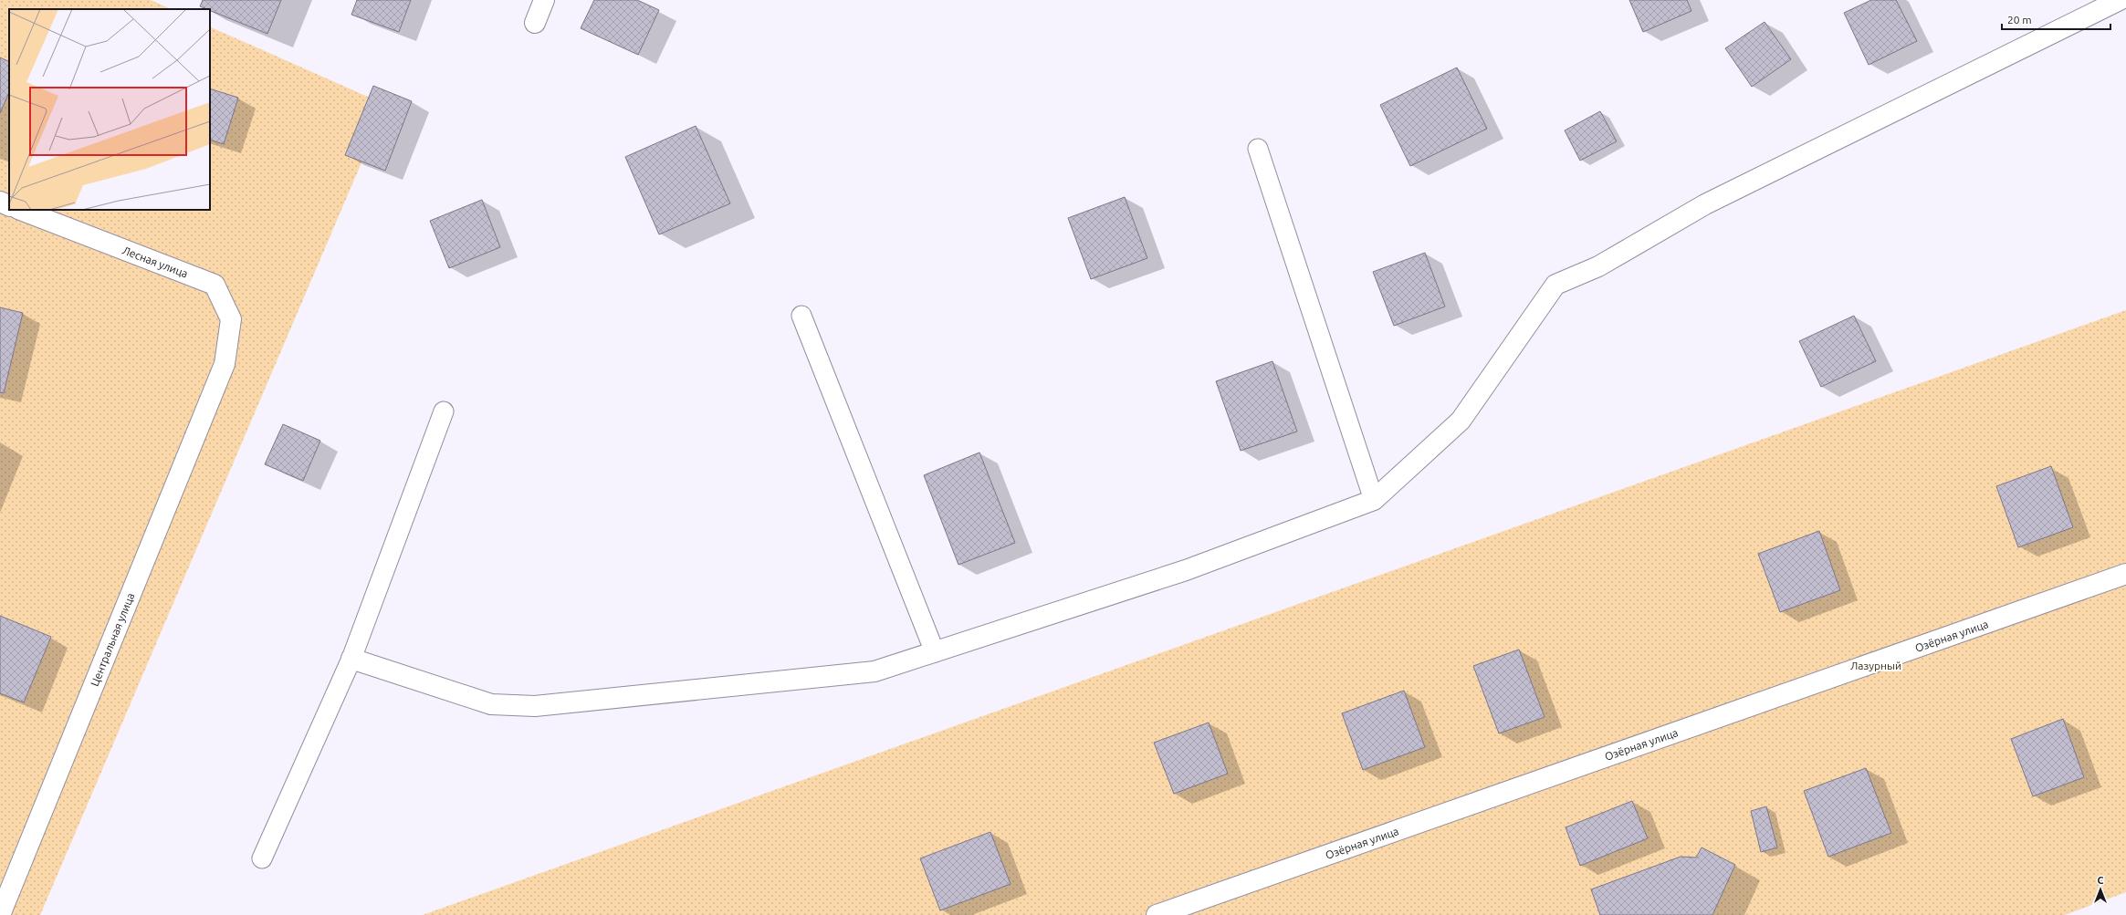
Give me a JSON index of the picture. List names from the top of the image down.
{
  "streets": {
    "street": ["Лесная улица", "Озёрная улица", "Центральная улица"]
  },
  "crossings": [
    ["Лесная улица", "Центральная улица"]
  ],
  "parks": ["Лазурный"],
  "scale_bar": "20 m",
  "north": "top"
}
